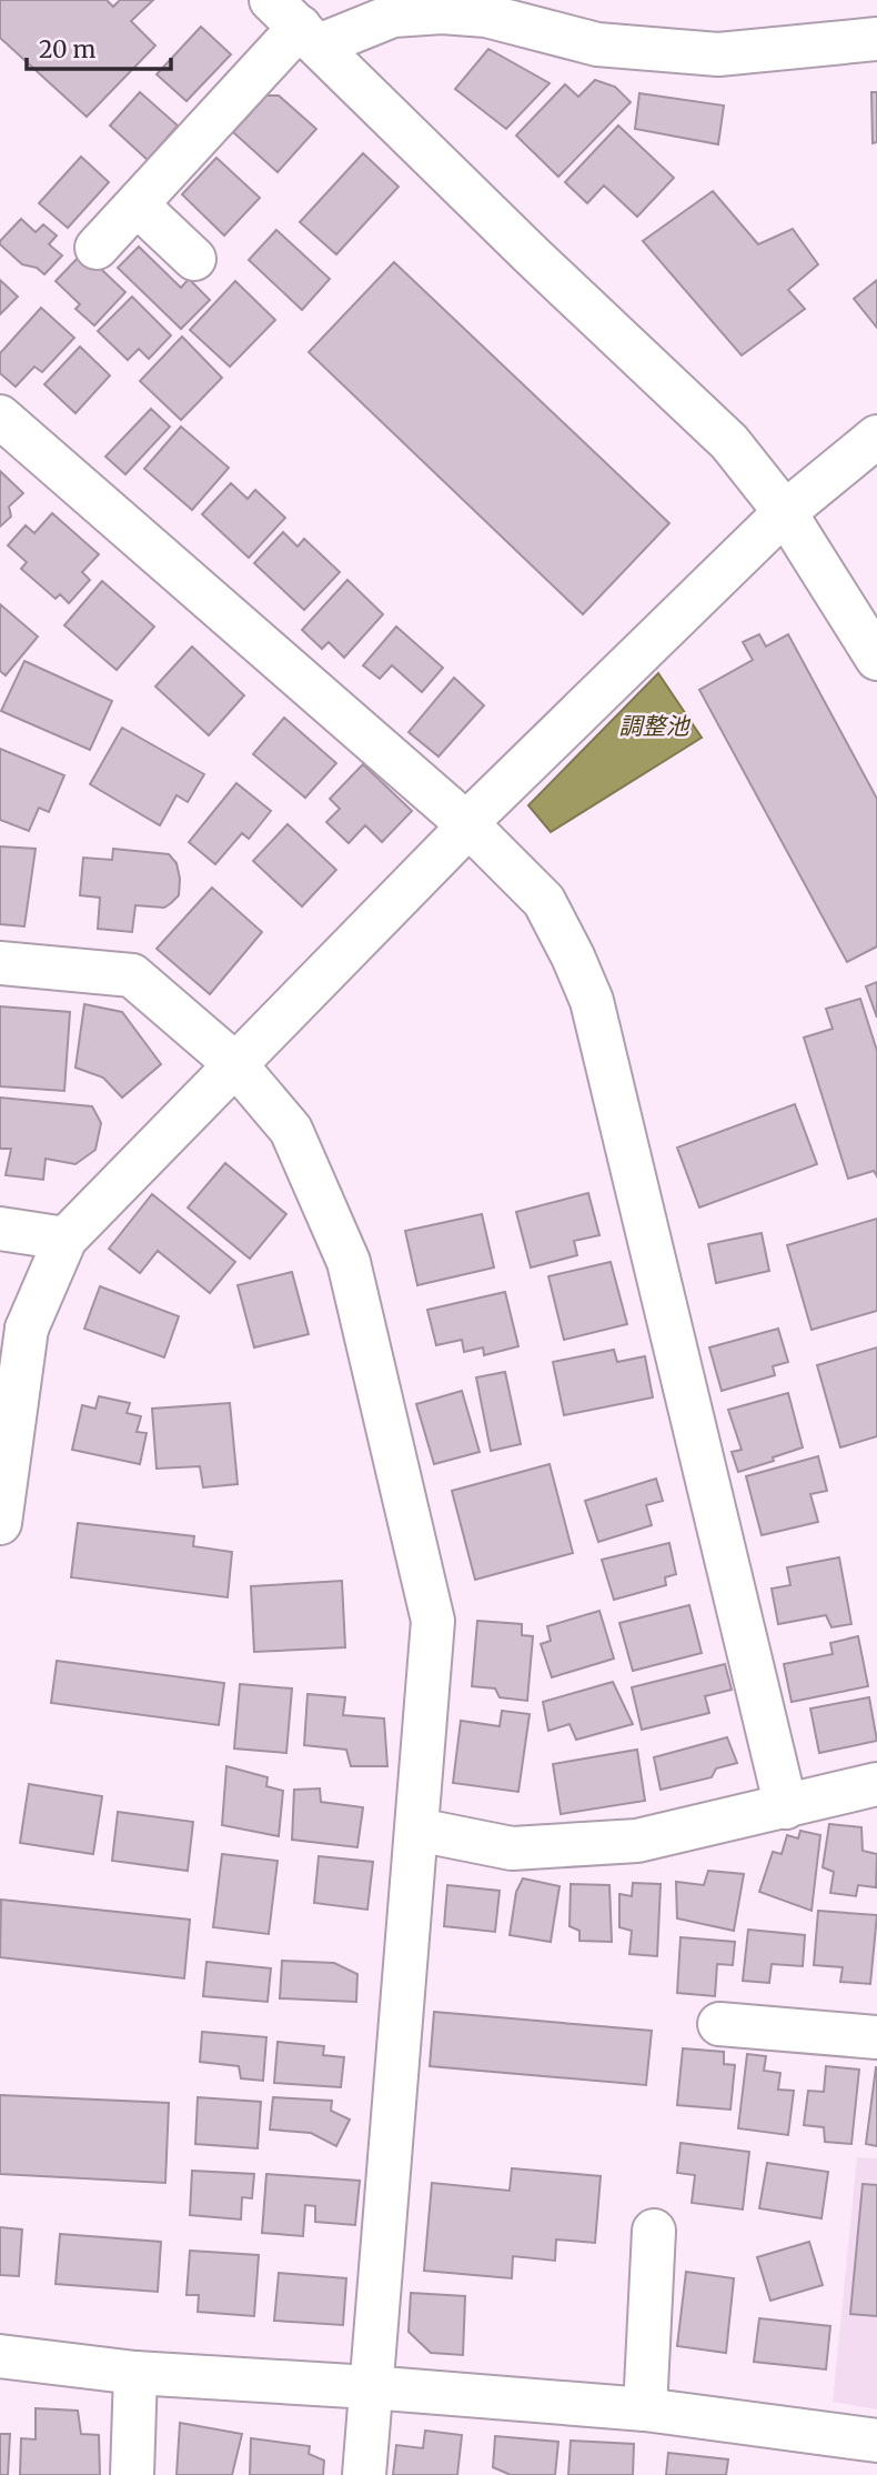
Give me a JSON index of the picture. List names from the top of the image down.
{
  "water": ["調整池"],
  "scale_bar": "20 m"
}
